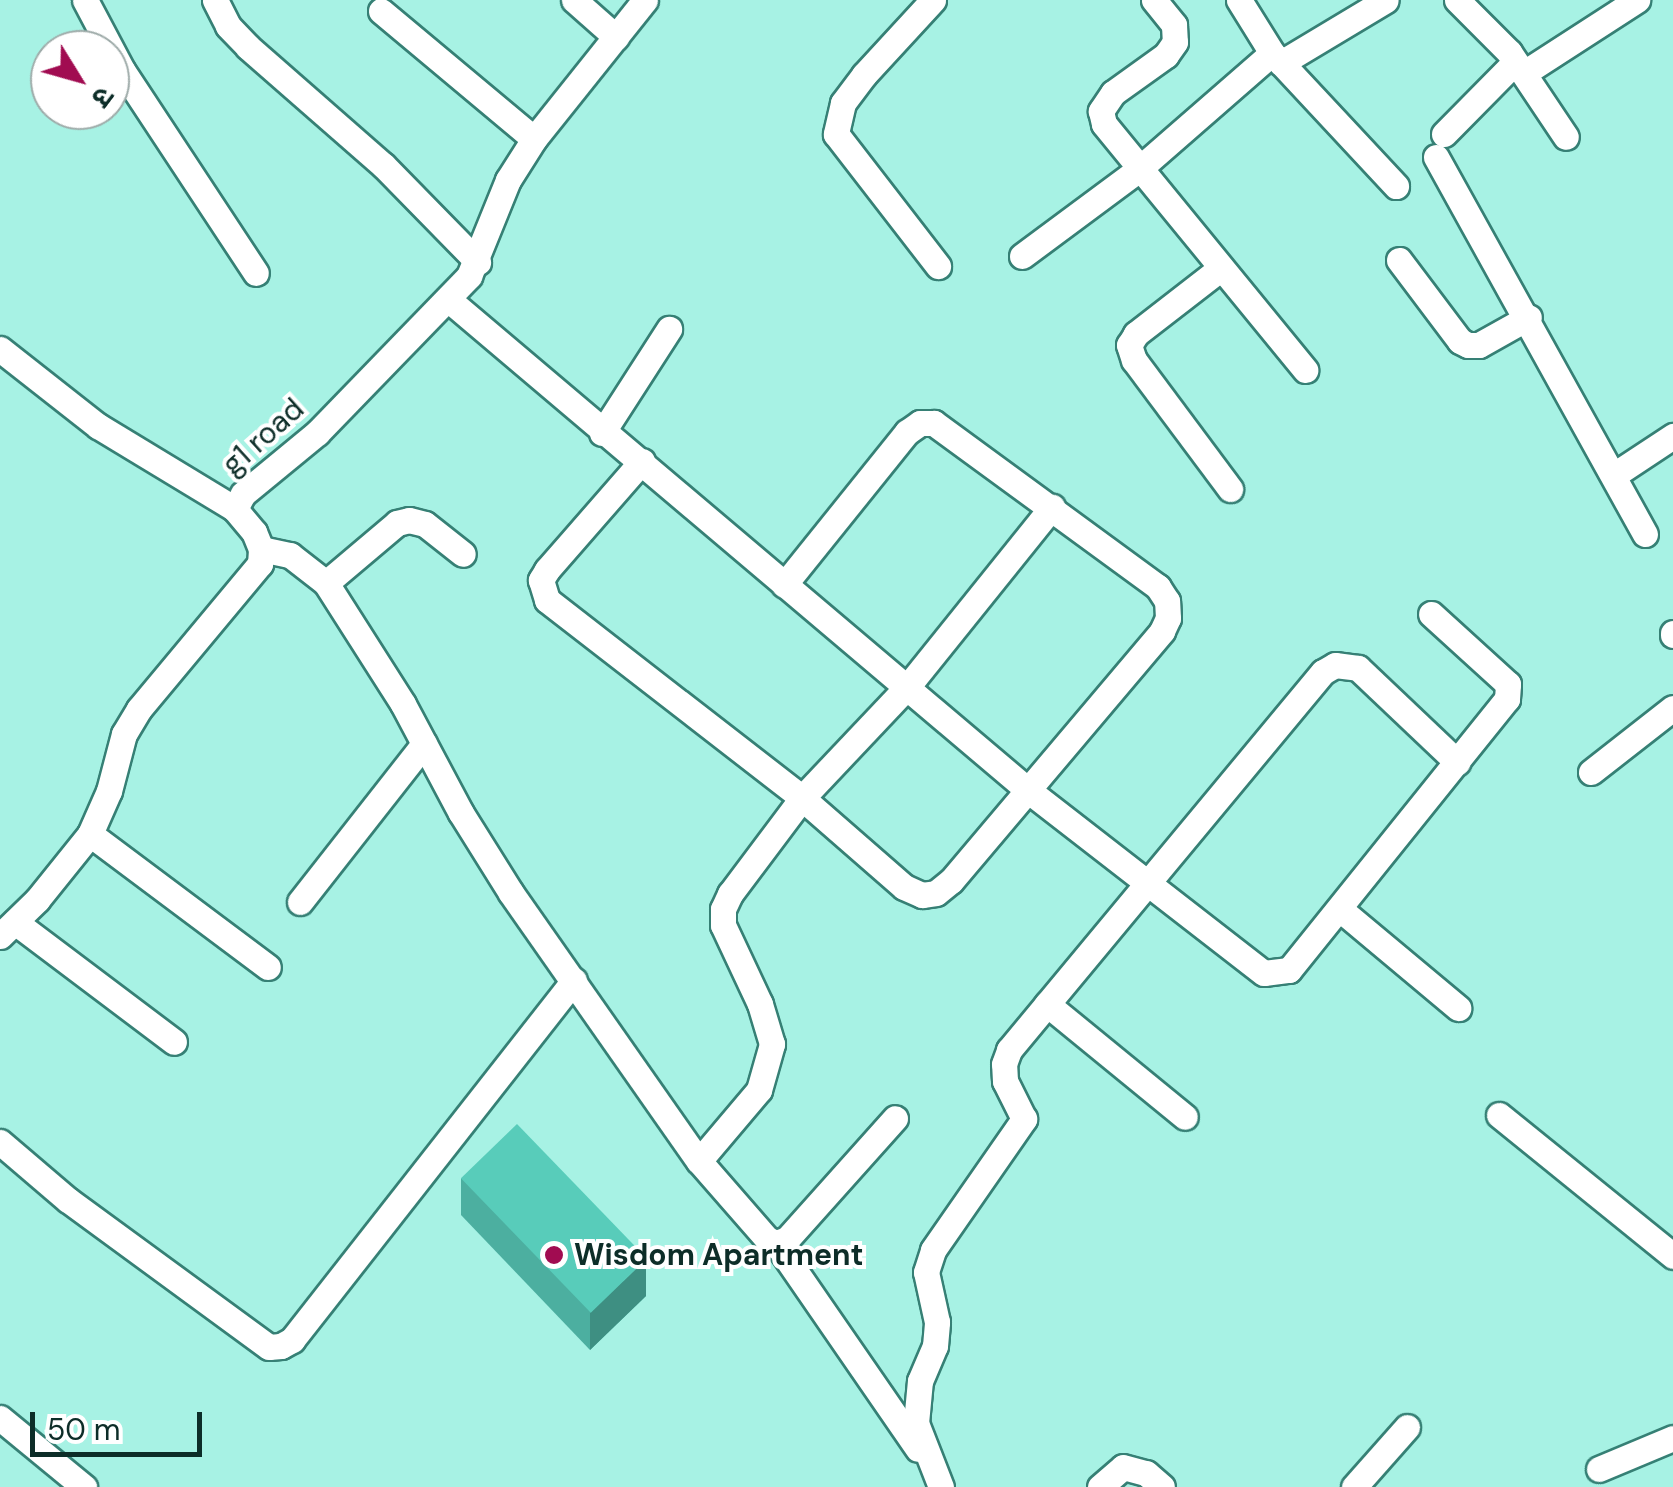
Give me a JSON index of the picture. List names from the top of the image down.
{
  "streets": {
    "street": ["g1 road"]
  },
  "places": ["Wisdom Apartment"],
  "scale_bar": "50 m",
  "north": "bottom right"
}
